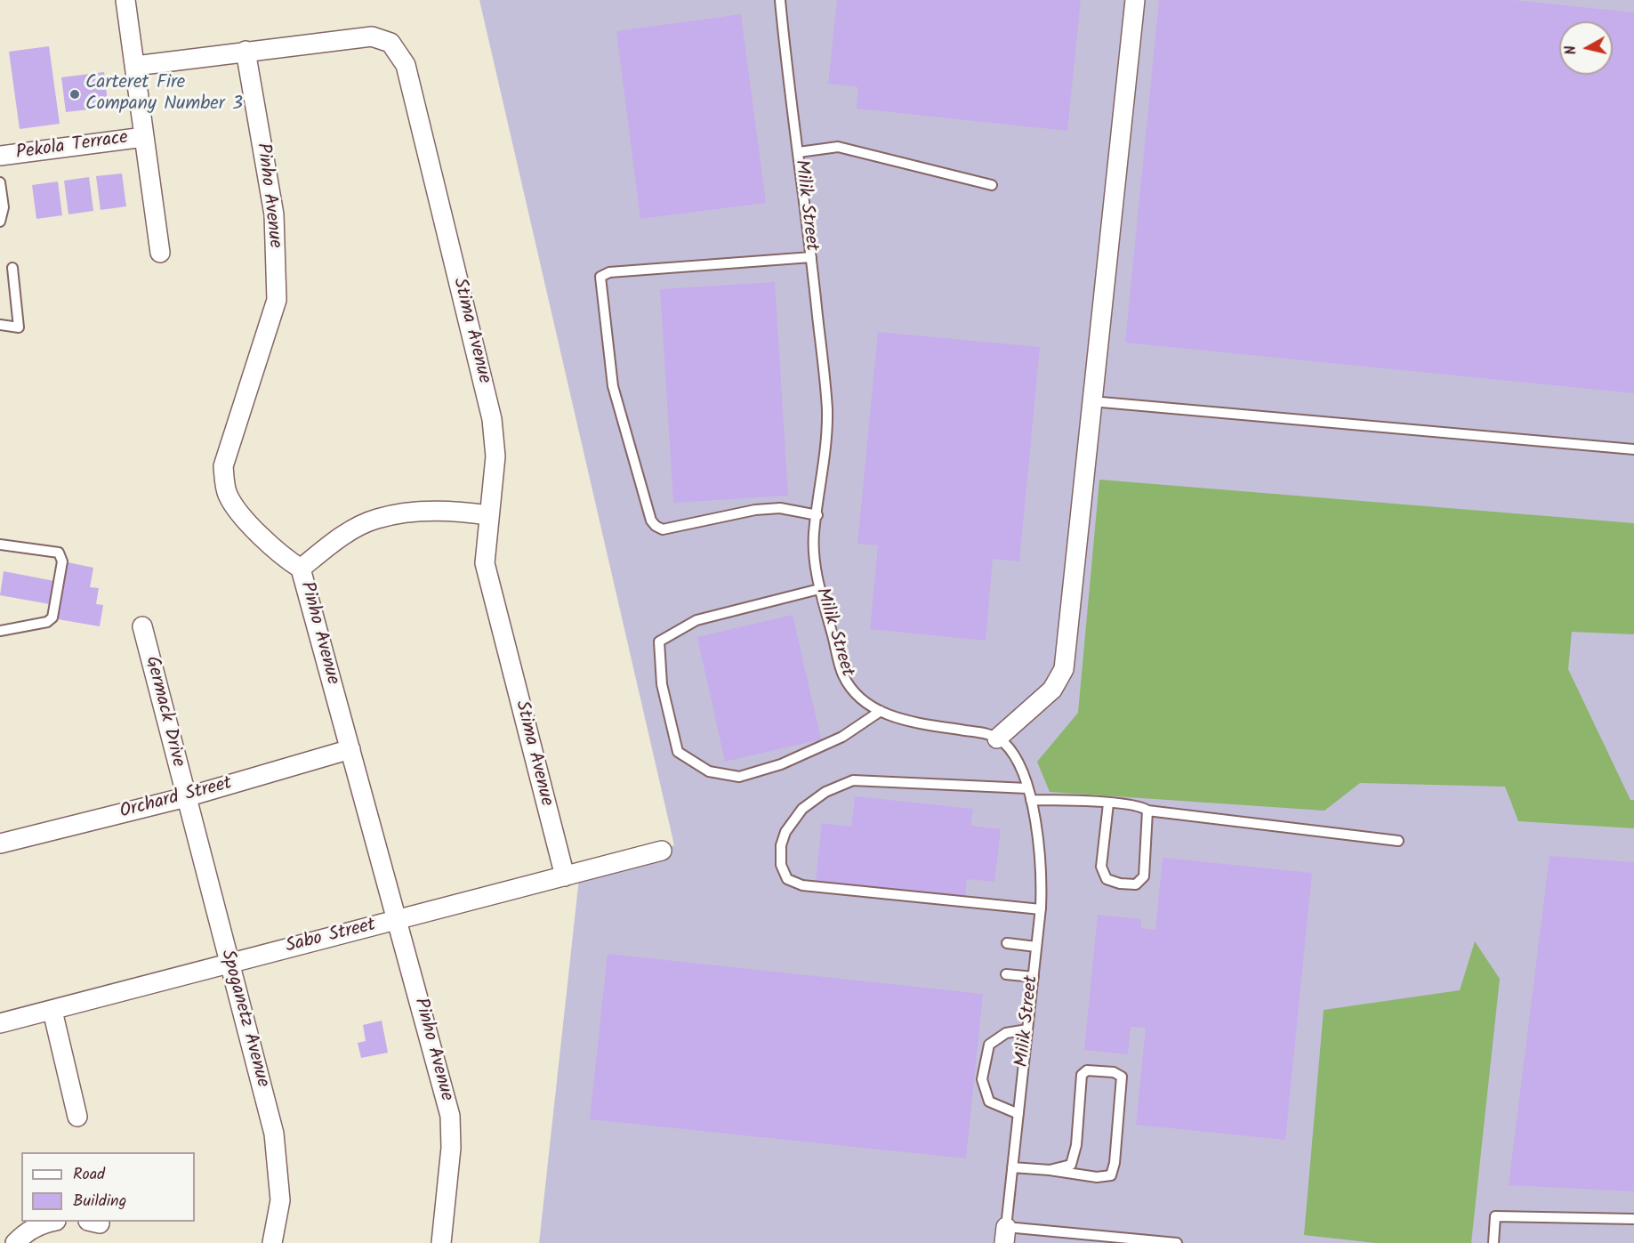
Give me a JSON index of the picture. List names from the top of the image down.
{
  "streets": {
    "street": [
      "Pekola Terrace",
      "Pinho Avenue",
      "Stima Avenue",
      "Germack Drive",
      "Orchard Street",
      "Sabo Street",
      "Spoganetz Avenue"
    ],
    "lane": ["Milik Street"]
  },
  "crossings": [
    ["Pinho Avenue", "Stima Avenue"],
    ["Pinho Avenue", "Orchard Street"],
    ["Pinho Avenue", "Sabo Street"],
    ["Stima Avenue", "Sabo Street"],
    ["Germack Drive", "Orchard Street"],
    ["Germack Drive", "Spoganetz Avenue"],
    ["Orchard Street", "Spoganetz Avenue"],
    ["Sabo Street", "Spoganetz Avenue"]
  ],
  "places": ["Carteret Fire Company Number 3"],
  "legend": ["Road", "Building"],
  "north": "left"
}
